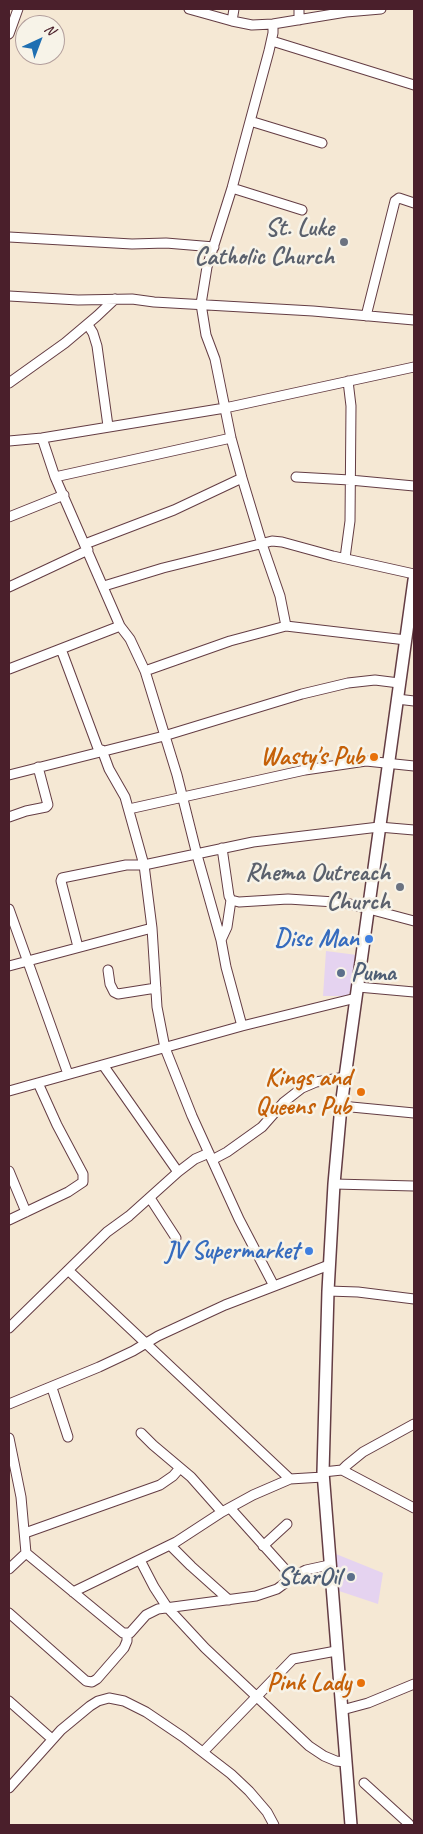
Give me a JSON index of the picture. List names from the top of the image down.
{
  "places": [
    "St. Luke Catholic Church",
    "Wasty's Pub",
    "Rhema Outreach Church",
    "Disc Man",
    "Puma",
    "Kings and Queens Pub",
    "JV Supermarket",
    "StarOil",
    "Pink Lady"
  ],
  "north": "top right"
}
